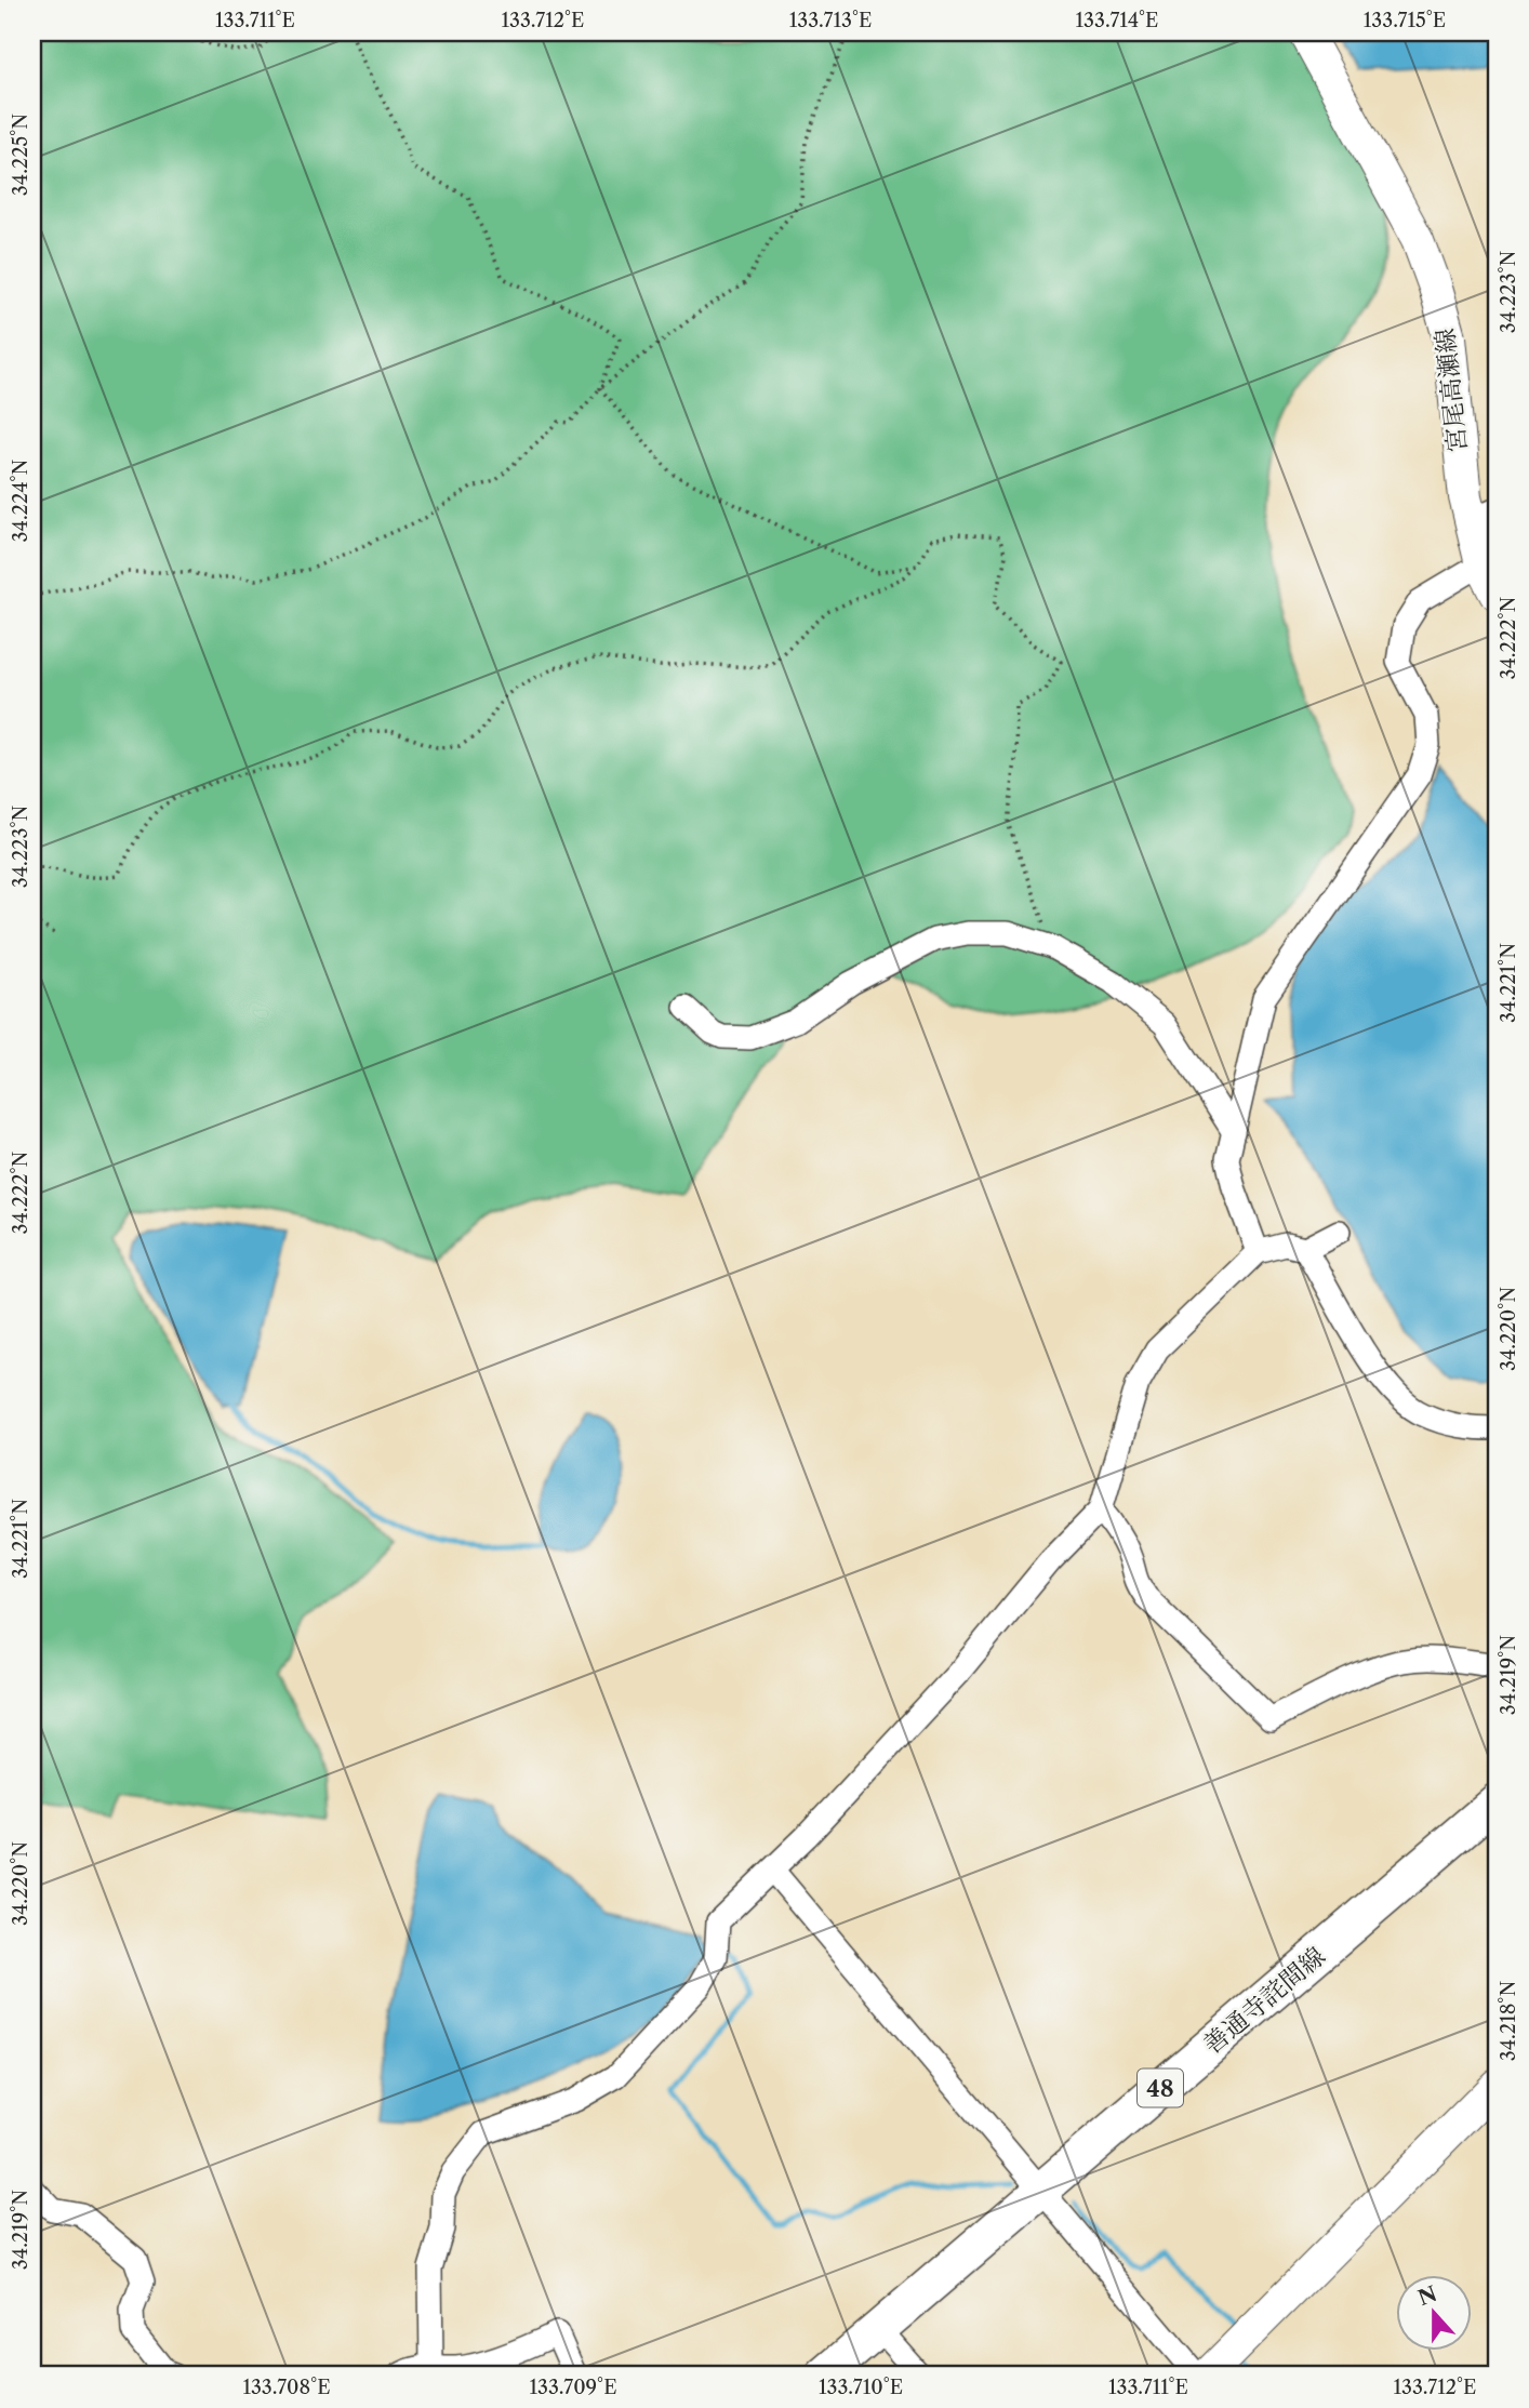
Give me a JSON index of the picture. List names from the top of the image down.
{
  "streets": {
    "main road": ["宮尾高瀬線", "善通寺詫間線", "48"]
  },
  "north": "top",
  "coordinates": [
    "133.711°E",
    "133.712°E",
    "133.713°E",
    "133.714°E",
    "133.715°E",
    "34.225°N",
    "34.223°N",
    "34.224°N",
    "34.222°N",
    "34.221°N",
    "34.220°N",
    "34.219°N",
    "34.218°N",
    "133.708°E",
    "133.709°E",
    "133.710°E"
  ]
}
